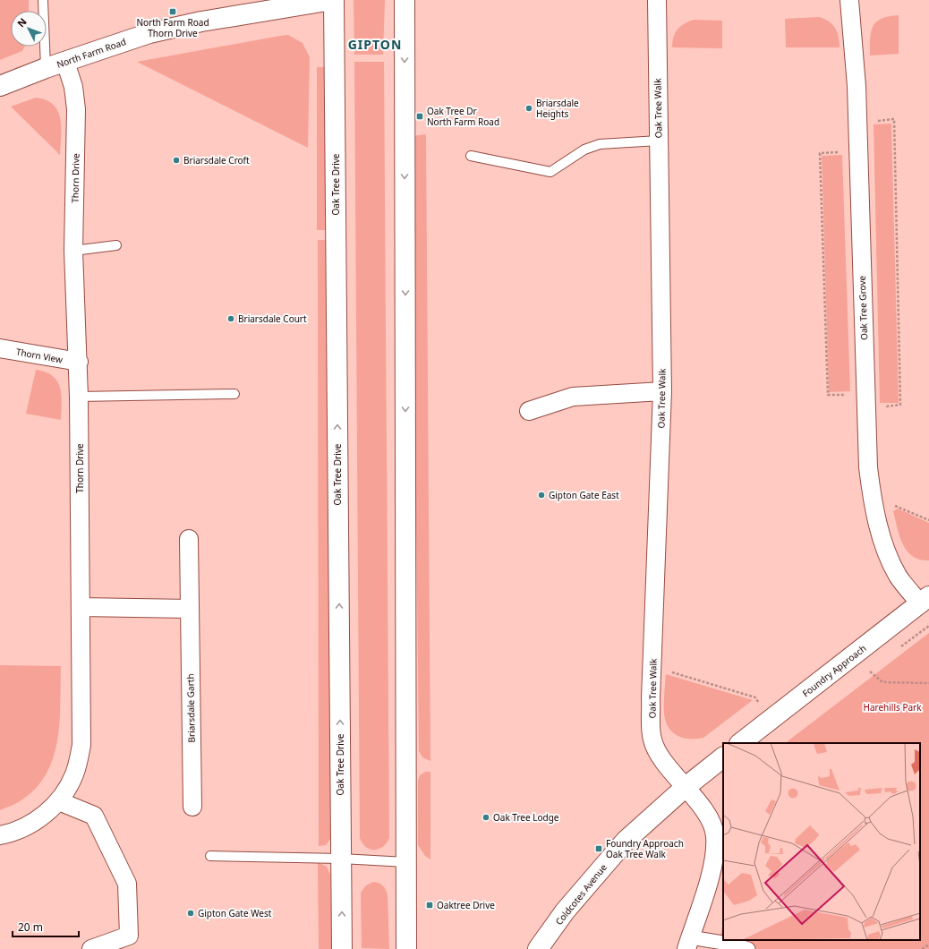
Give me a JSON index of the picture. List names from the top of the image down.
{
  "streets": {
    "street": [
      "North Farm Road",
      "Oak Tree Walk",
      "Thorn Drive",
      "Oak Tree Drive",
      "Oak Tree Grove",
      "Thorn View",
      "Foundry Approach",
      "Briarsdale Garth",
      "Coldcotes Avenue"
    ]
  },
  "crossings": [
    ["North Farm Road", "Thorn Drive"],
    ["North Farm Road", "Oak Tree Drive"],
    ["Oak Tree Walk", "Coldcotes Avenue"],
    ["Thorn Drive", "Thorn View"],
    ["Oak Tree Grove", "Foundry Approach"]
  ],
  "districts": ["GIPTON"],
  "parks": ["Harehills Park"],
  "places": {
    "transit": [
      "North Farm Road Thorn Drive",
      "Oak Tree Dr North Farm Road",
      "Foundry Approach Oak Tree Walk",
      "Oaktree Drive"
    ],
    "other": [
      "Briarsdale Heights",
      "Briarsdale Croft",
      "Briarsdale Court",
      "Gipton Gate East",
      "Oak Tree Lodge",
      "Gipton Gate West"
    ]
  },
  "scale_bar": "20 m",
  "north": "top left"
}
